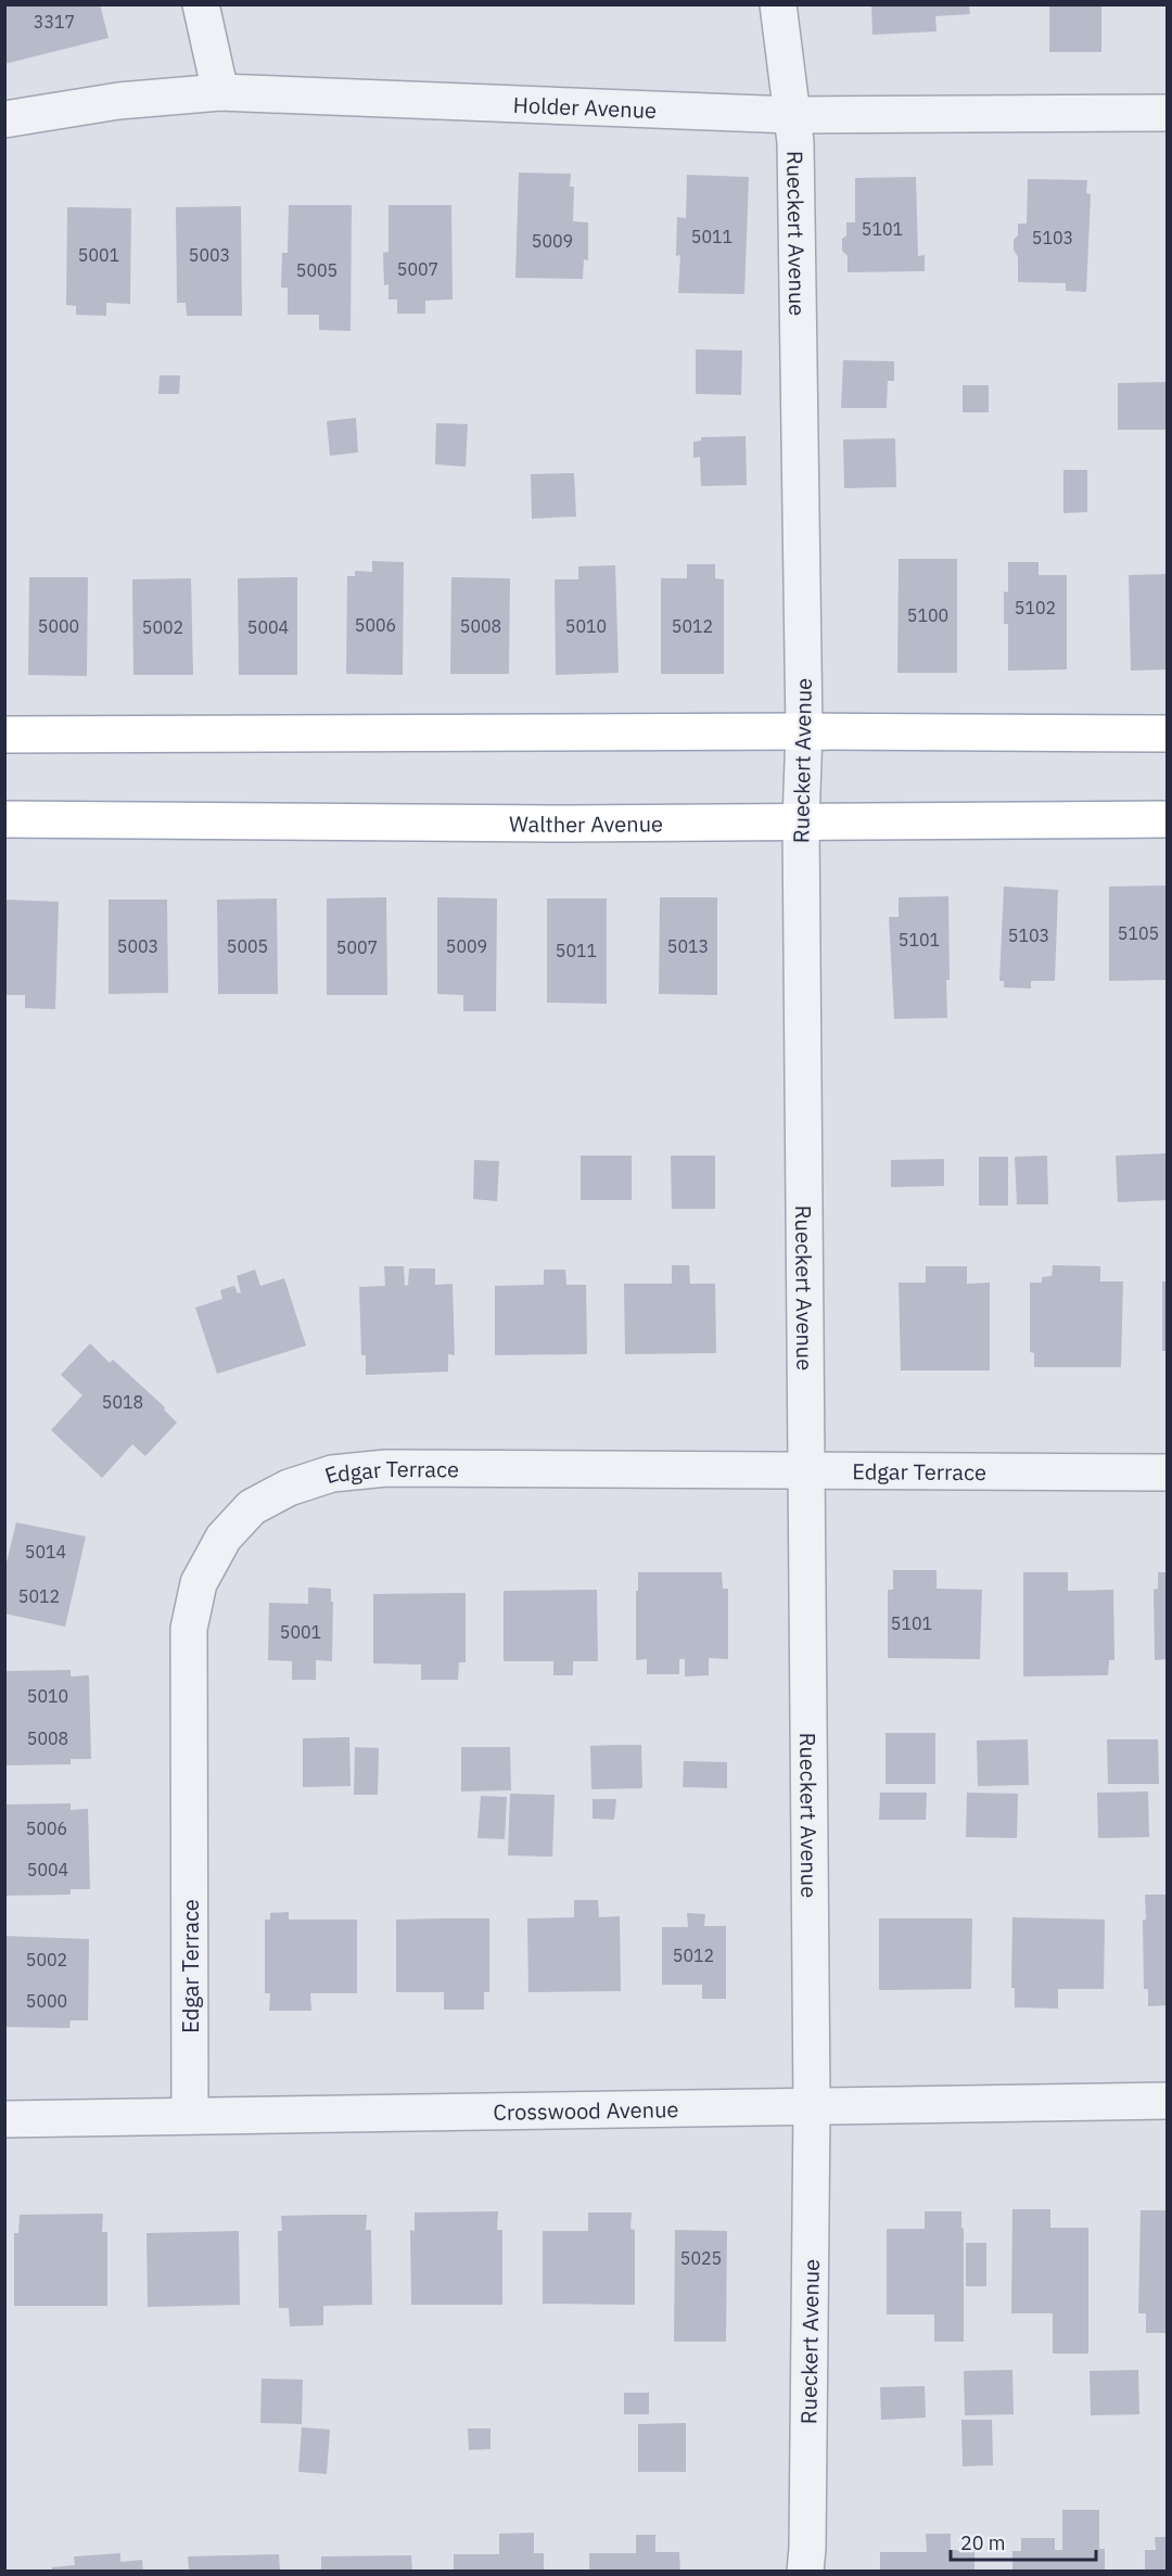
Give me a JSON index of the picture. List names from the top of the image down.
{
  "streets": {
    "main road": ["Walther Avenue"],
    "street": [
      "Holder Avenue",
      "Rueckert Avenue",
      "Edgar Terrace",
      "Crosswood Avenue"
    ]
  },
  "crossings": [
    ["Holder Avenue", "Rueckert Avenue"],
    ["Rueckert Avenue", "Walther Avenue"],
    ["Rueckert Avenue", "Edgar Terrace"],
    ["Rueckert Avenue", "Crosswood Avenue"],
    ["Edgar Terrace", "Crosswood Avenue"]
  ],
  "house_numbers": [
    "3317",
    "5101",
    "5011",
    "5103",
    "5009",
    "5001",
    "5003",
    "5007",
    "5005",
    "5102",
    "5100",
    "5006",
    "5000",
    "5008",
    "5010",
    "5012",
    "5002",
    "5004",
    "5105",
    "5103",
    "5101",
    "5003",
    "5005",
    "5009",
    "5013",
    "5007",
    "5011",
    "5018",
    "5014",
    "5012",
    "5101",
    "5001",
    "5010",
    "5008",
    "5006",
    "5004",
    "5012",
    "5002",
    "5000",
    "5025"
  ],
  "scale_bar": "20 m"
}
